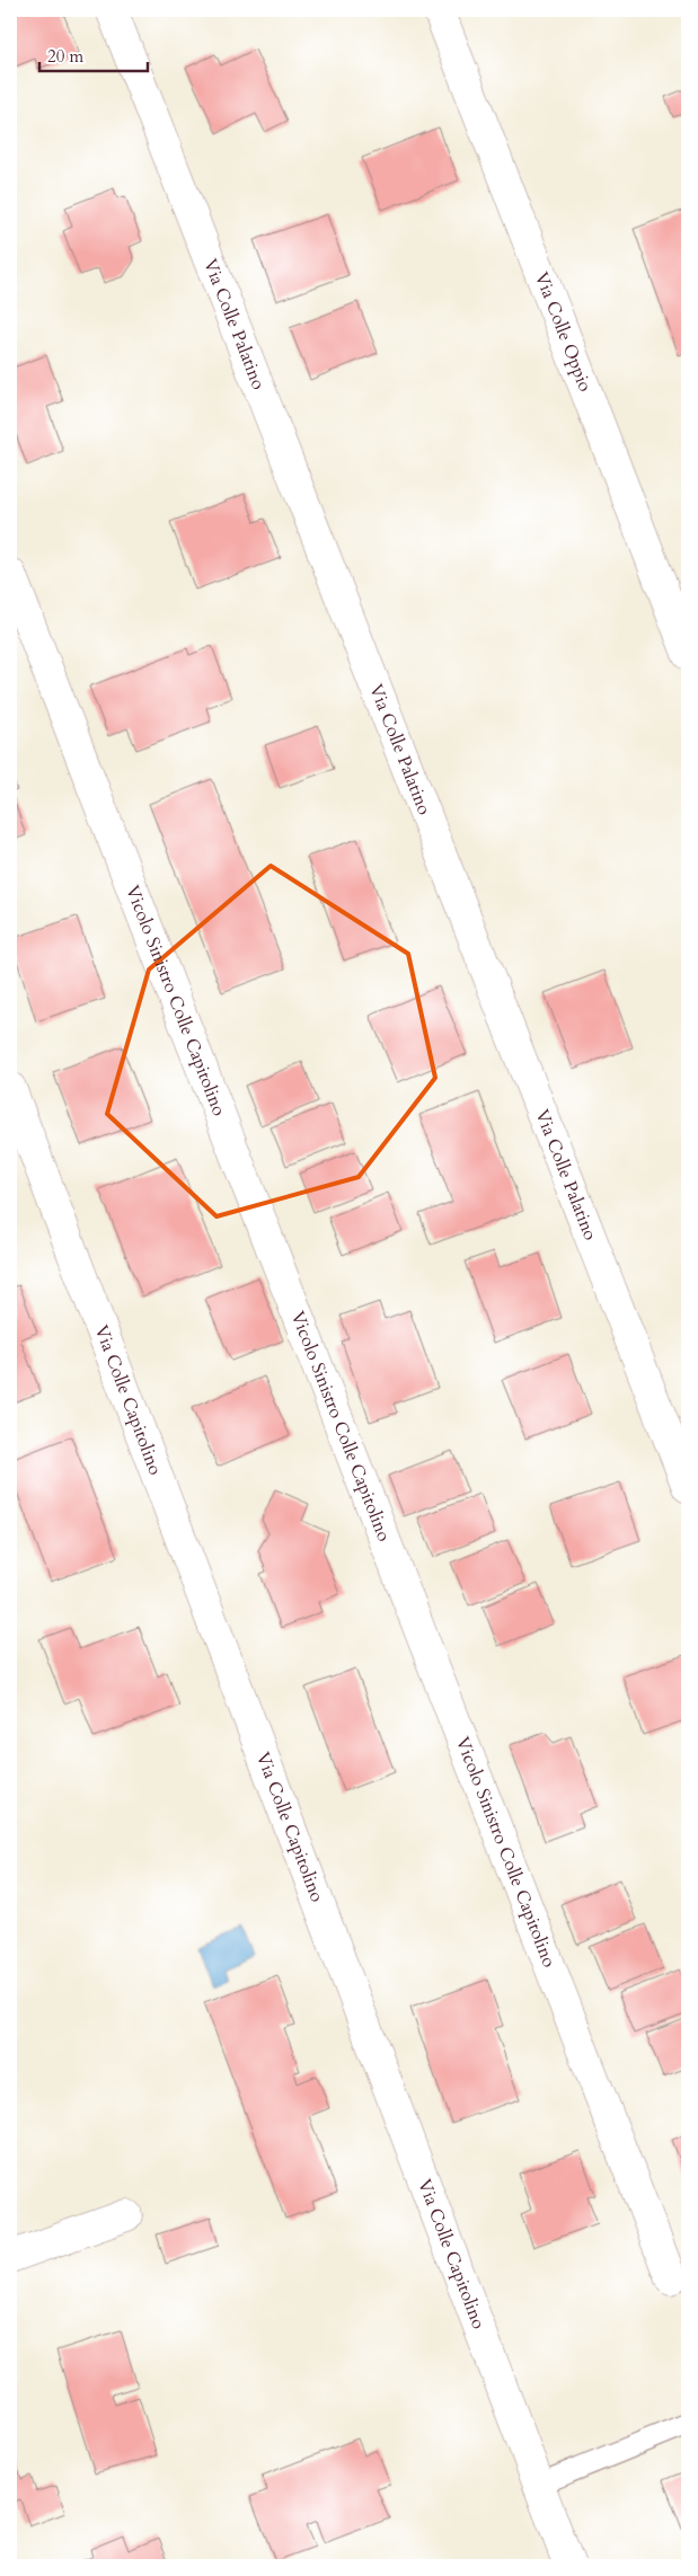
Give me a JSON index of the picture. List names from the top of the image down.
{
  "streets": {
    "street": [
      "Via Colle Palatino",
      "Via Colle Oppio",
      "Vicolo Sinistro Colle Capitolino",
      "Via Colle Capitolino"
    ]
  },
  "scale_bar": "20 m"
}
